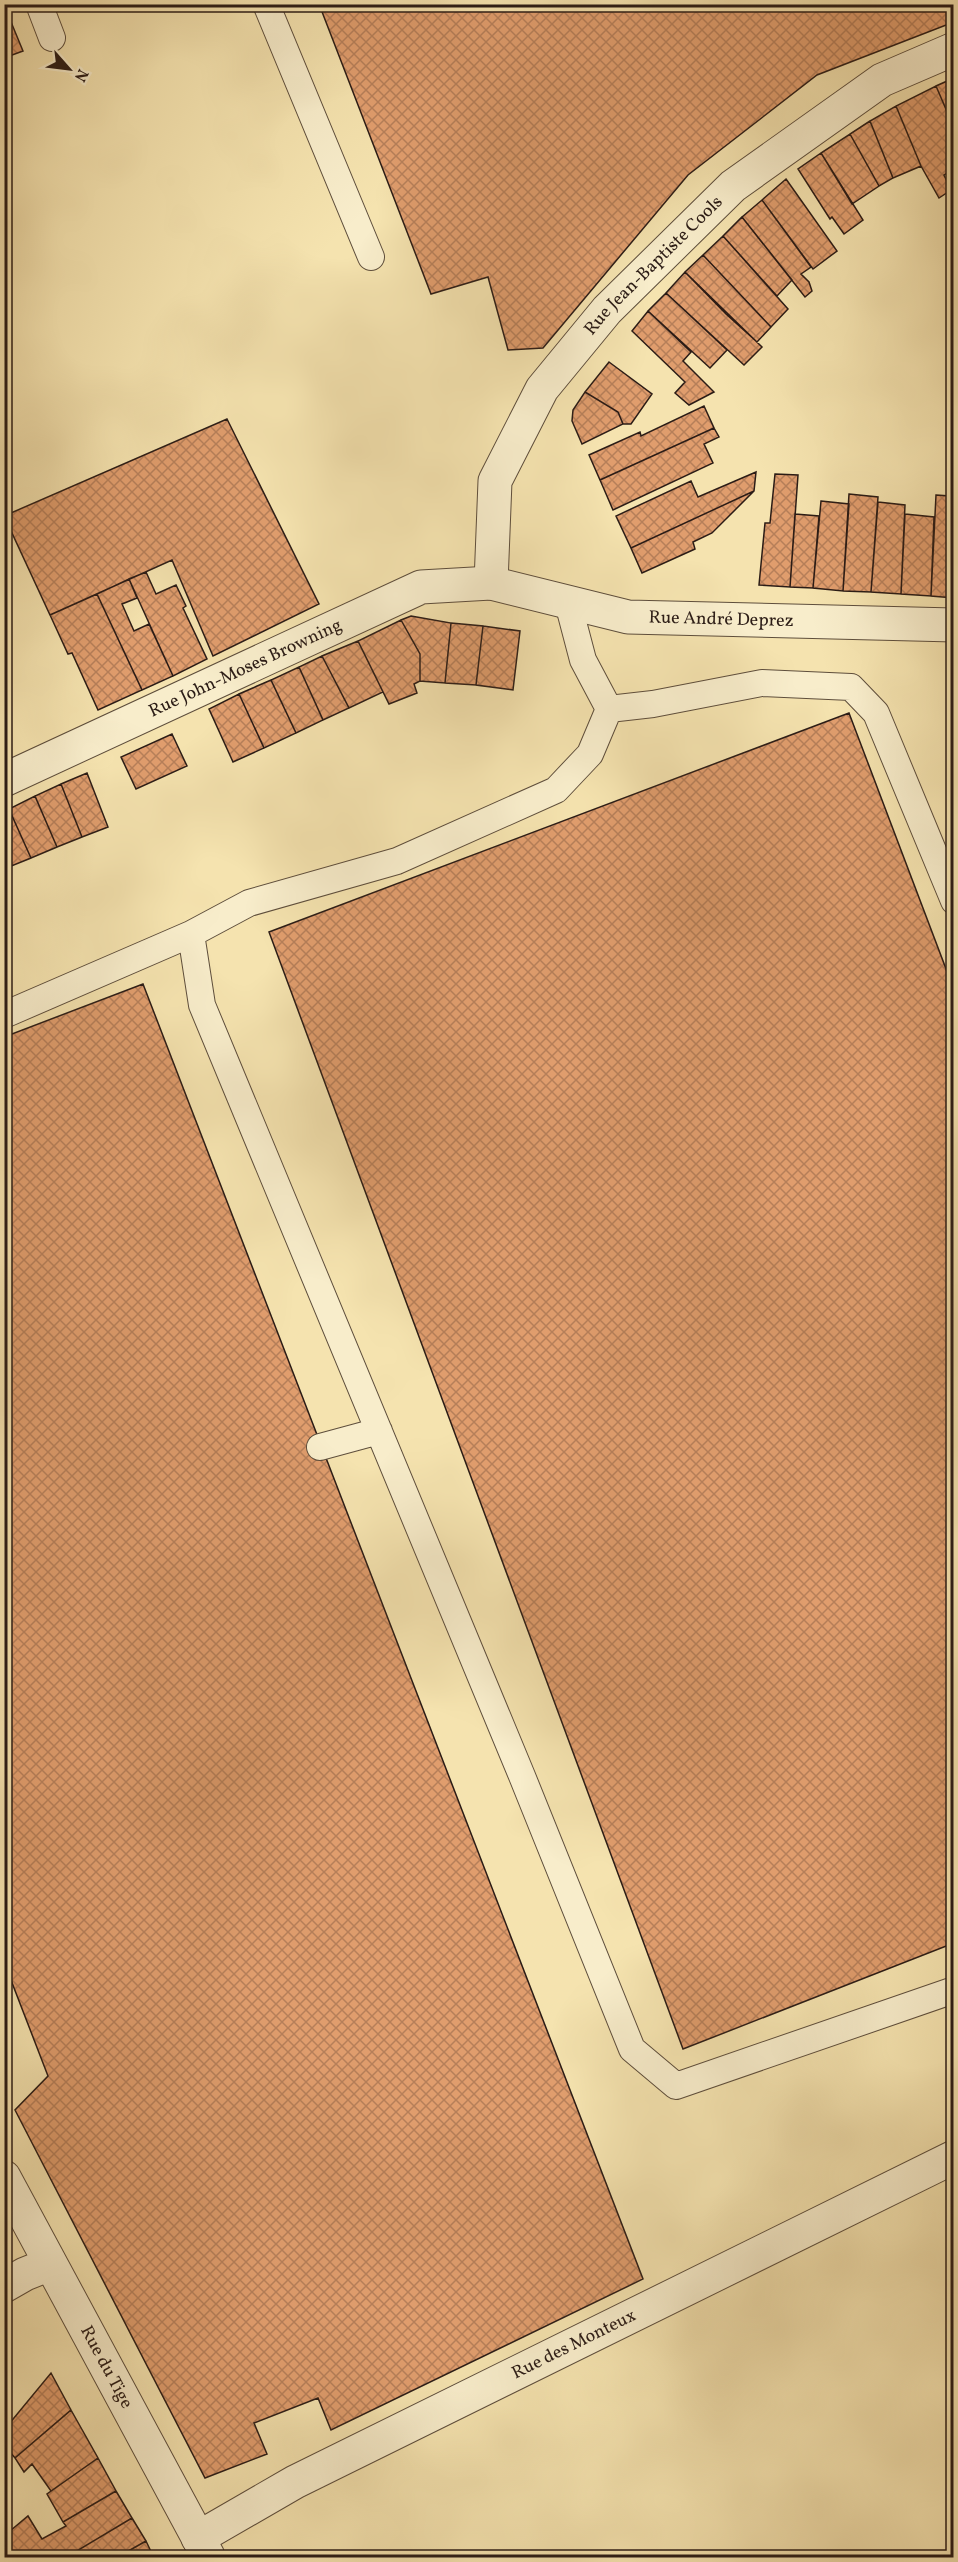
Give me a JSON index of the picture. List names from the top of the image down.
{
  "streets": {
    "street": [
      "Rue Jean-Baptiste Cools",
      "Rue André Deprez",
      "Rue John-Moses Browning",
      "Rue des Monteux",
      "Rue du Tige"
    ]
  },
  "crossings": [
    ["Rue Jean-Baptiste Cools", "Rue André Deprez"],
    ["Rue Jean-Baptiste Cools", "Rue John-Moses Browning"],
    ["Rue André Deprez", "Rue John-Moses Browning"],
    ["Rue des Monteux", "Rue du Tige"]
  ],
  "north": "bottom right"
}
